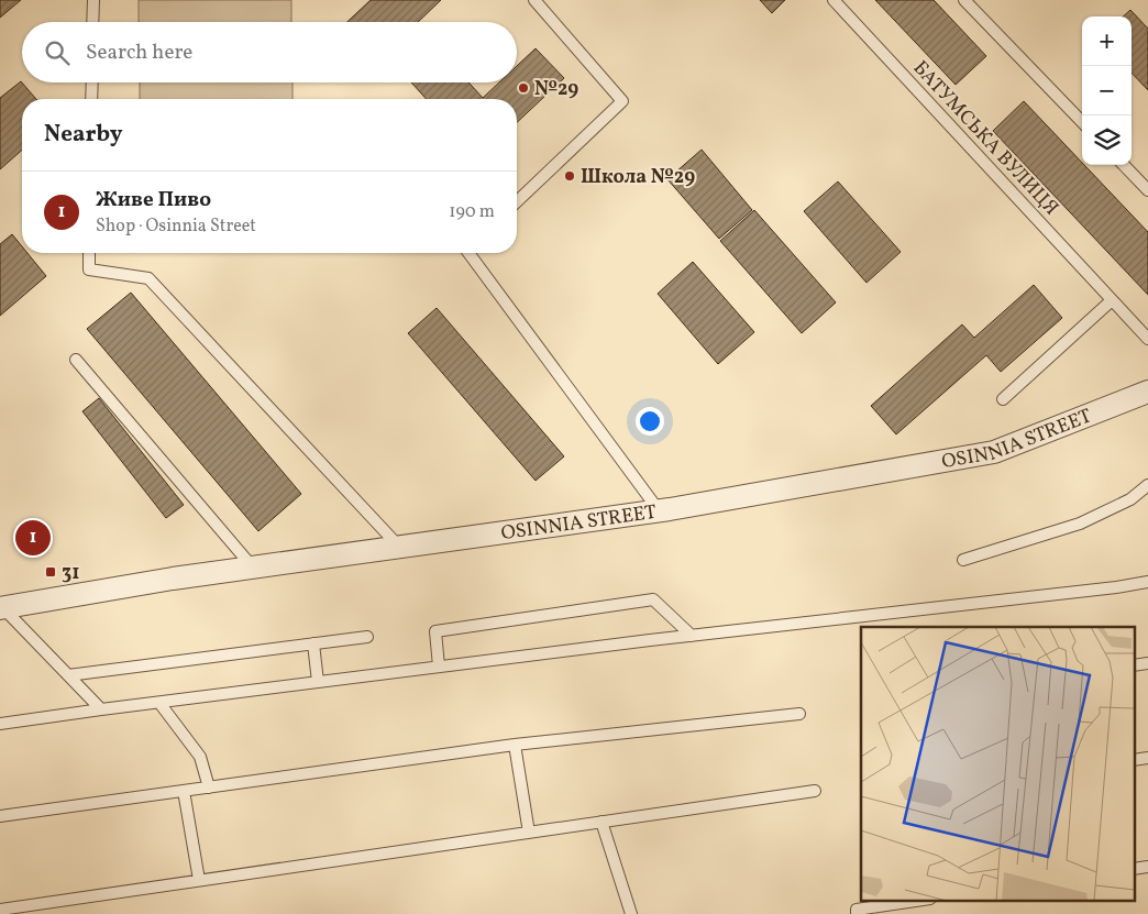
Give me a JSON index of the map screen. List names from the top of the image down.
{
  "streets": {
    "street": ["OSINNIA STREET"],
    "lane": ["БАТУМСЬКА ВУЛИЦЯ"]
  },
  "places": {
    "other": ["№29", "Школа №29"],
    "transit": ["31"]
  },
  "page": {
    "map_buttons": ["+", "−"],
    "search": "Search here",
    "heading": "Nearby",
    "list": [
      {
        "mark": "1",
        "name": "Живе Пиво",
        "note": "Shop · Osinnia Street",
        "value": "190 m"
      }
    ],
    "pins": "1"
  }
}
